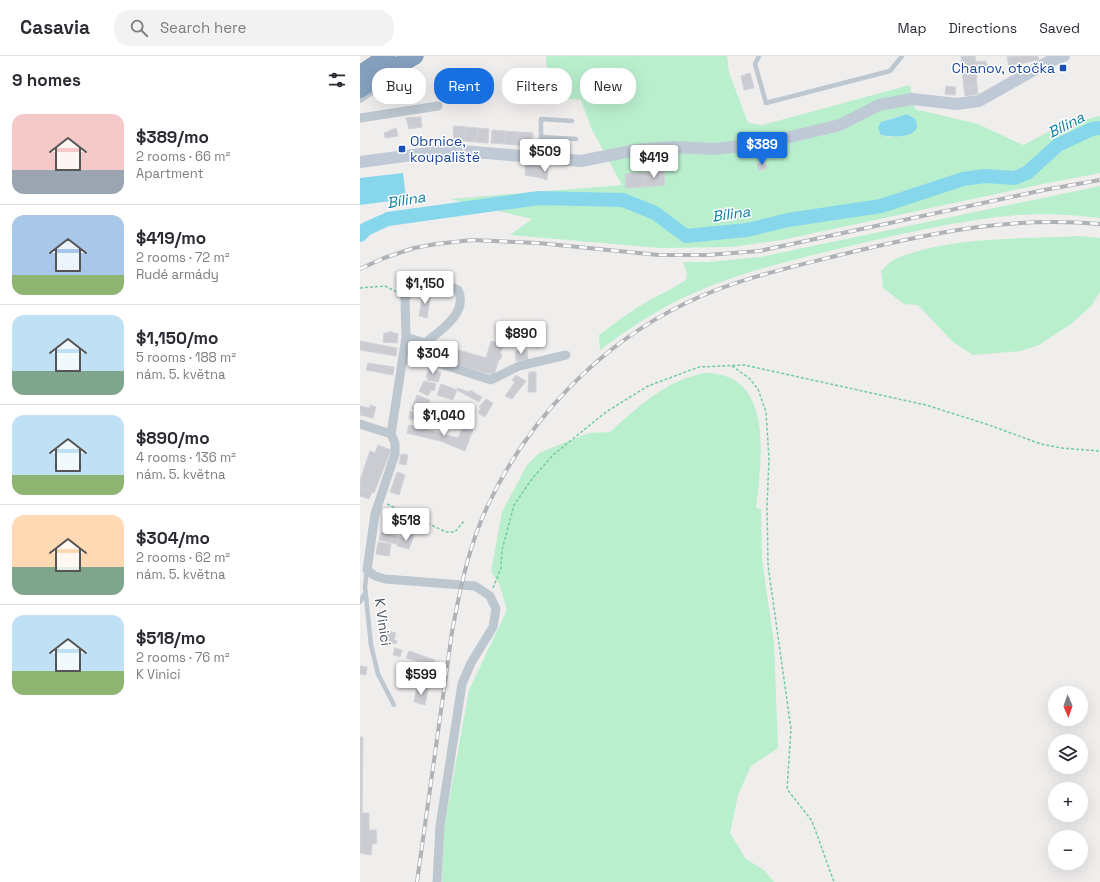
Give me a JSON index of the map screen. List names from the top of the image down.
{
  "streets": {
    "street": ["K Vinici"]
  },
  "water": ["Bílina"],
  "places": {
    "transit": ["Chanov, otočka", "Obrnice, koupaliště"]
  },
  "north": "bottom",
  "page": {
    "header": "Casavia",
    "search": "Search here",
    "nav": ["Map", "Directions", "Saved"],
    "heading": "9 homes",
    "chip": [
      "Buy",
      "Rent",
      "Filters",
      "New"
    ],
    "list": [
      {
        "name": "$389/mo",
        "note": "2 rooms · 66 m² · Apartment"
      },
      {
        "name": "$419/mo",
        "note": "2 rooms · 72 m² · Rudé armády"
      },
      {
        "name": "$1,150/mo",
        "note": "5 rooms · 188 m² · nám. 5. května"
      },
      {
        "name": "$890/mo",
        "note": "4 rooms · 136 m² · nám. 5. května"
      },
      {
        "name": "$304/mo",
        "note": "2 rooms · 62 m² · nám. 5. května"
      },
      {
        "name": "$518/mo",
        "note": "2 rooms · 76 m² · K Vinici"
      }
    ],
    "price": [
      "$389",
      "$509",
      "$419",
      "$1,150",
      "$890",
      "$304",
      "$1,040",
      "$518",
      "$599"
    ],
    "map_buttons": ["+", "−"]
  }
}
